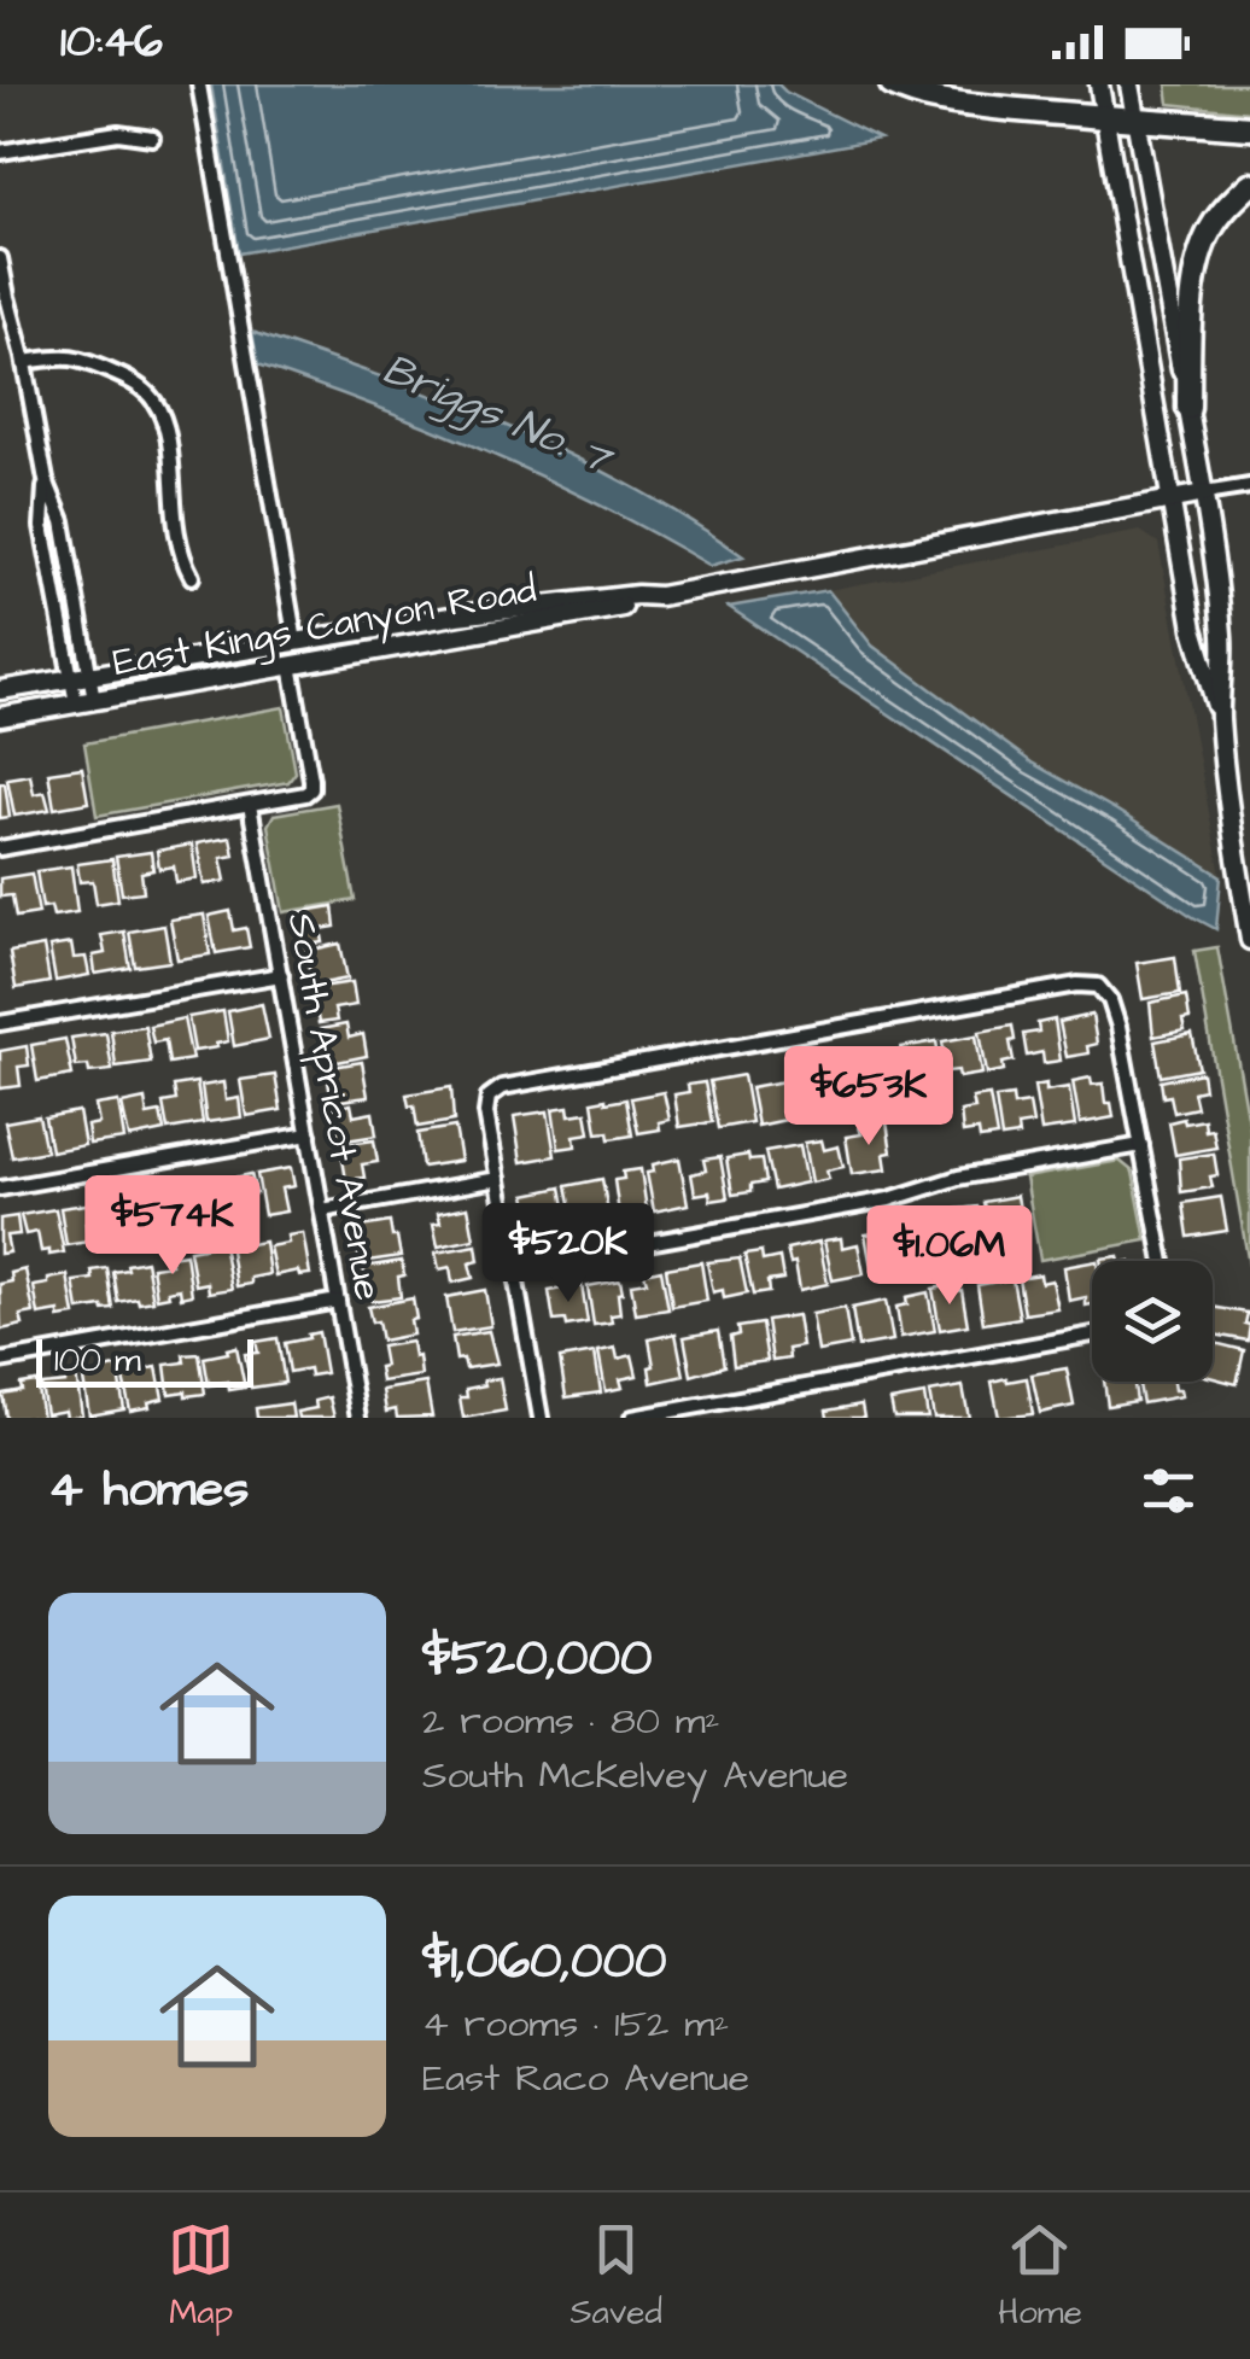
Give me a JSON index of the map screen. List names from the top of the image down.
{
  "streets": {
    "main road": ["East Kings Canyon Road"],
    "street": ["South Apricot Avenue"]
  },
  "water": ["Briggs No. 7"],
  "scale_bar": "100 m",
  "page": {
    "status": "10:46",
    "price": [
      "$653K",
      "$574K",
      "$520K",
      "$1.06M"
    ],
    "scale": "100 m",
    "heading": "4 homes",
    "list": [
      {
        "name": "$520,000",
        "note": "2 rooms · 80 m² · South McKelvey Avenue"
      },
      {
        "name": "$1,060,000",
        "note": "4 rooms · 152 m² · East Raco Avenue"
      }
    ],
    "tabs": ["Map", "Saved", "Home"]
  }
}
